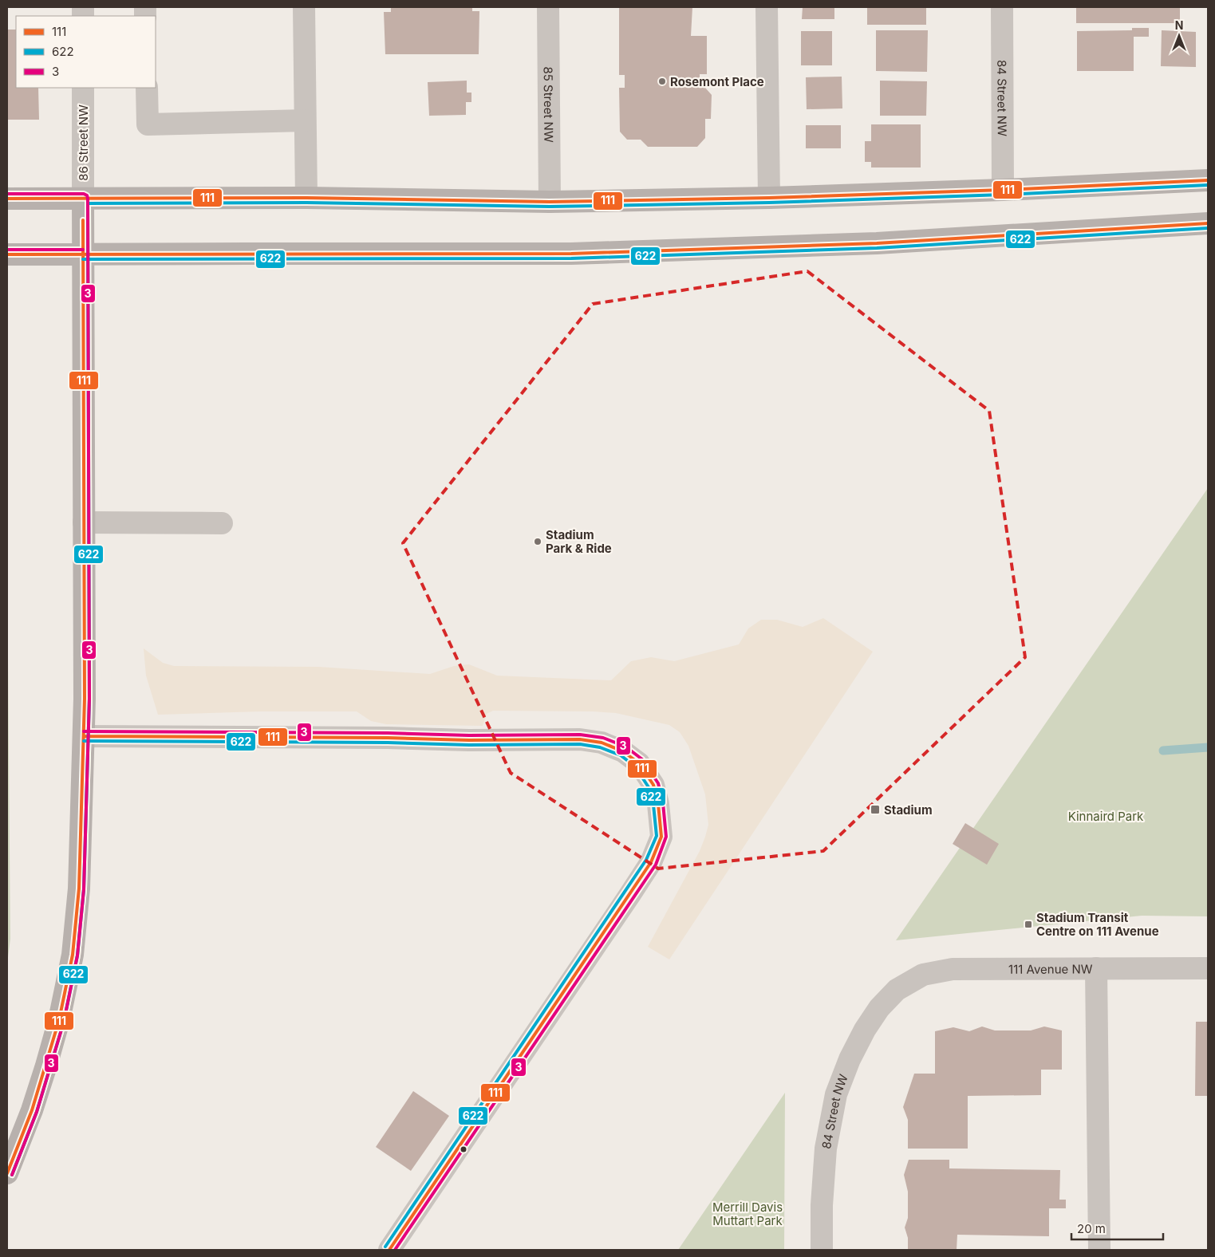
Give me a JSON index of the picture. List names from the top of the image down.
{
  "streets": {
    "street": [
      "84 Street NW",
      "85 Street NW",
      "86 Street NW",
      "111 Avenue NW"
    ]
  },
  "crossings": [
    ["84 Street NW", "111 Avenue NW"]
  ],
  "parks": ["Kinnaird Park", "Merrill Davis Muttart Park"],
  "places": {
    "other": ["Rosemont Place", "Stadium Park & Ride"],
    "transit": ["Stadium", "Stadium Transit Centre on 111 Avenue"]
  },
  "lines": ["transit line 111", "transit line 622", "transit line 3"],
  "legend": ["111", "622", "3"],
  "scale_bar": "20 m",
  "north": "top"
}
